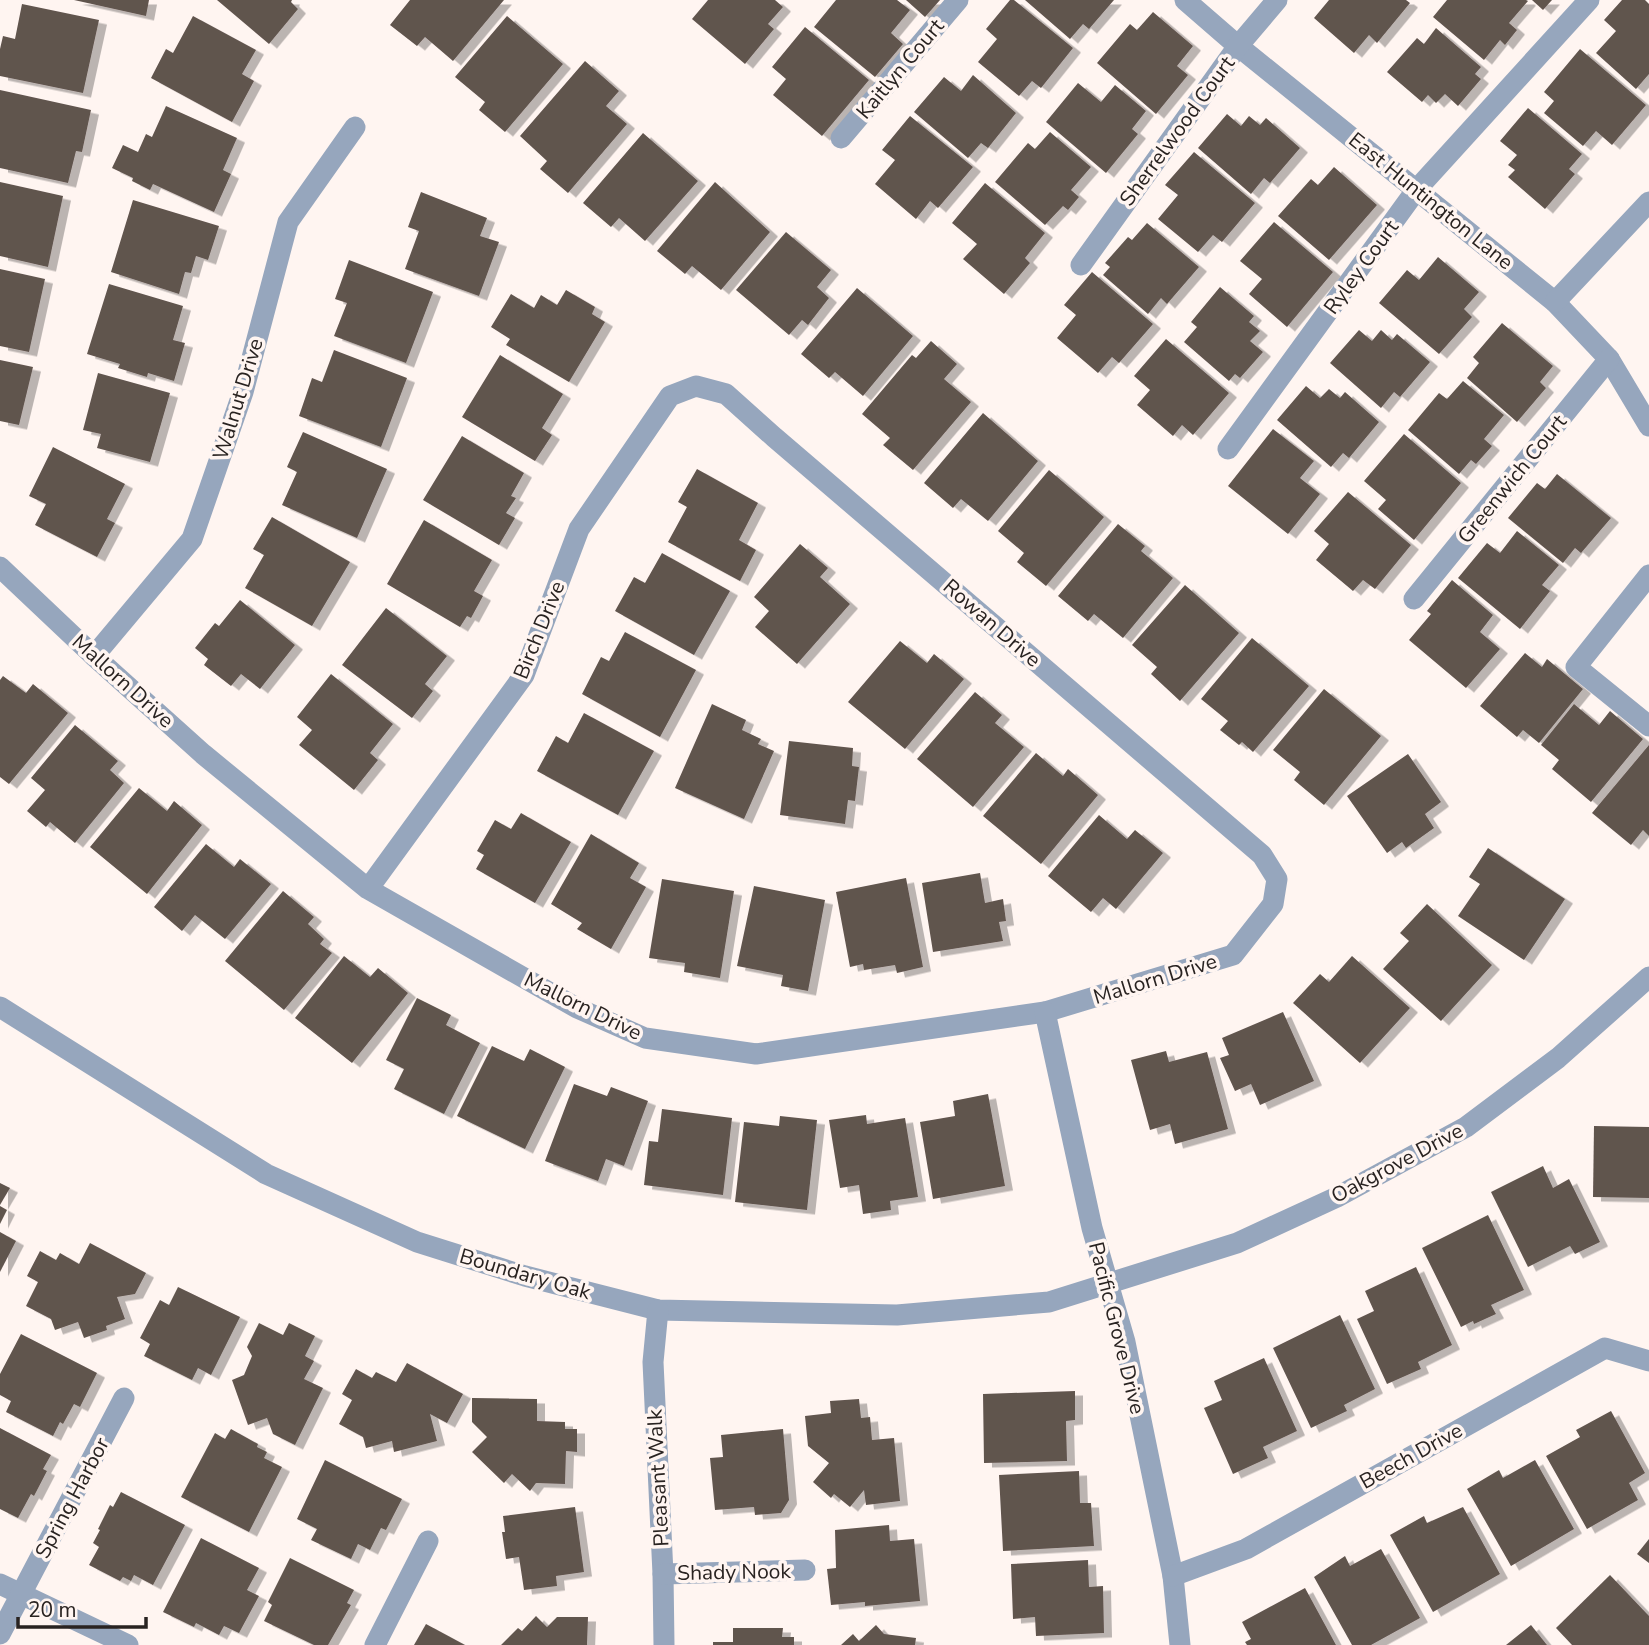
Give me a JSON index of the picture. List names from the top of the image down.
{
  "streets": {
    "street": [
      "Kaitlyn Court",
      "Sherrelwood Court",
      "East Huntington Lane",
      "Ryley Court",
      "Walnut Drive",
      "Greenwich Court",
      "Rowan Drive",
      "Birch Drive",
      "Mallorn Drive",
      "Oakgrove Drive",
      "Boundary Oak",
      "Pacific Grove Drive",
      "Beech Drive",
      "Pleasant Walk",
      "Spring Harbor",
      "Shady Nook"
    ]
  },
  "crossings": [
    ["Sherrelwood Court", "East Huntington Lane"],
    ["East Huntington Lane", "Ryley Court"],
    ["East Huntington Lane", "Greenwich Court"],
    ["Walnut Drive", "Mallorn Drive"],
    ["Rowan Drive", "Birch Drive"],
    ["Rowan Drive", "Mallorn Drive"],
    ["Birch Drive", "Mallorn Drive"],
    ["Mallorn Drive", "Pacific Grove Drive"],
    ["Oakgrove Drive", "Boundary Oak"],
    ["Oakgrove Drive", "Pacific Grove Drive"],
    ["Boundary Oak", "Pacific Grove Drive"],
    ["Boundary Oak", "Pleasant Walk"],
    ["Pacific Grove Drive", "Beech Drive"],
    ["Pleasant Walk", "Shady Nook"]
  ],
  "scale_bar": "20 m"
}
